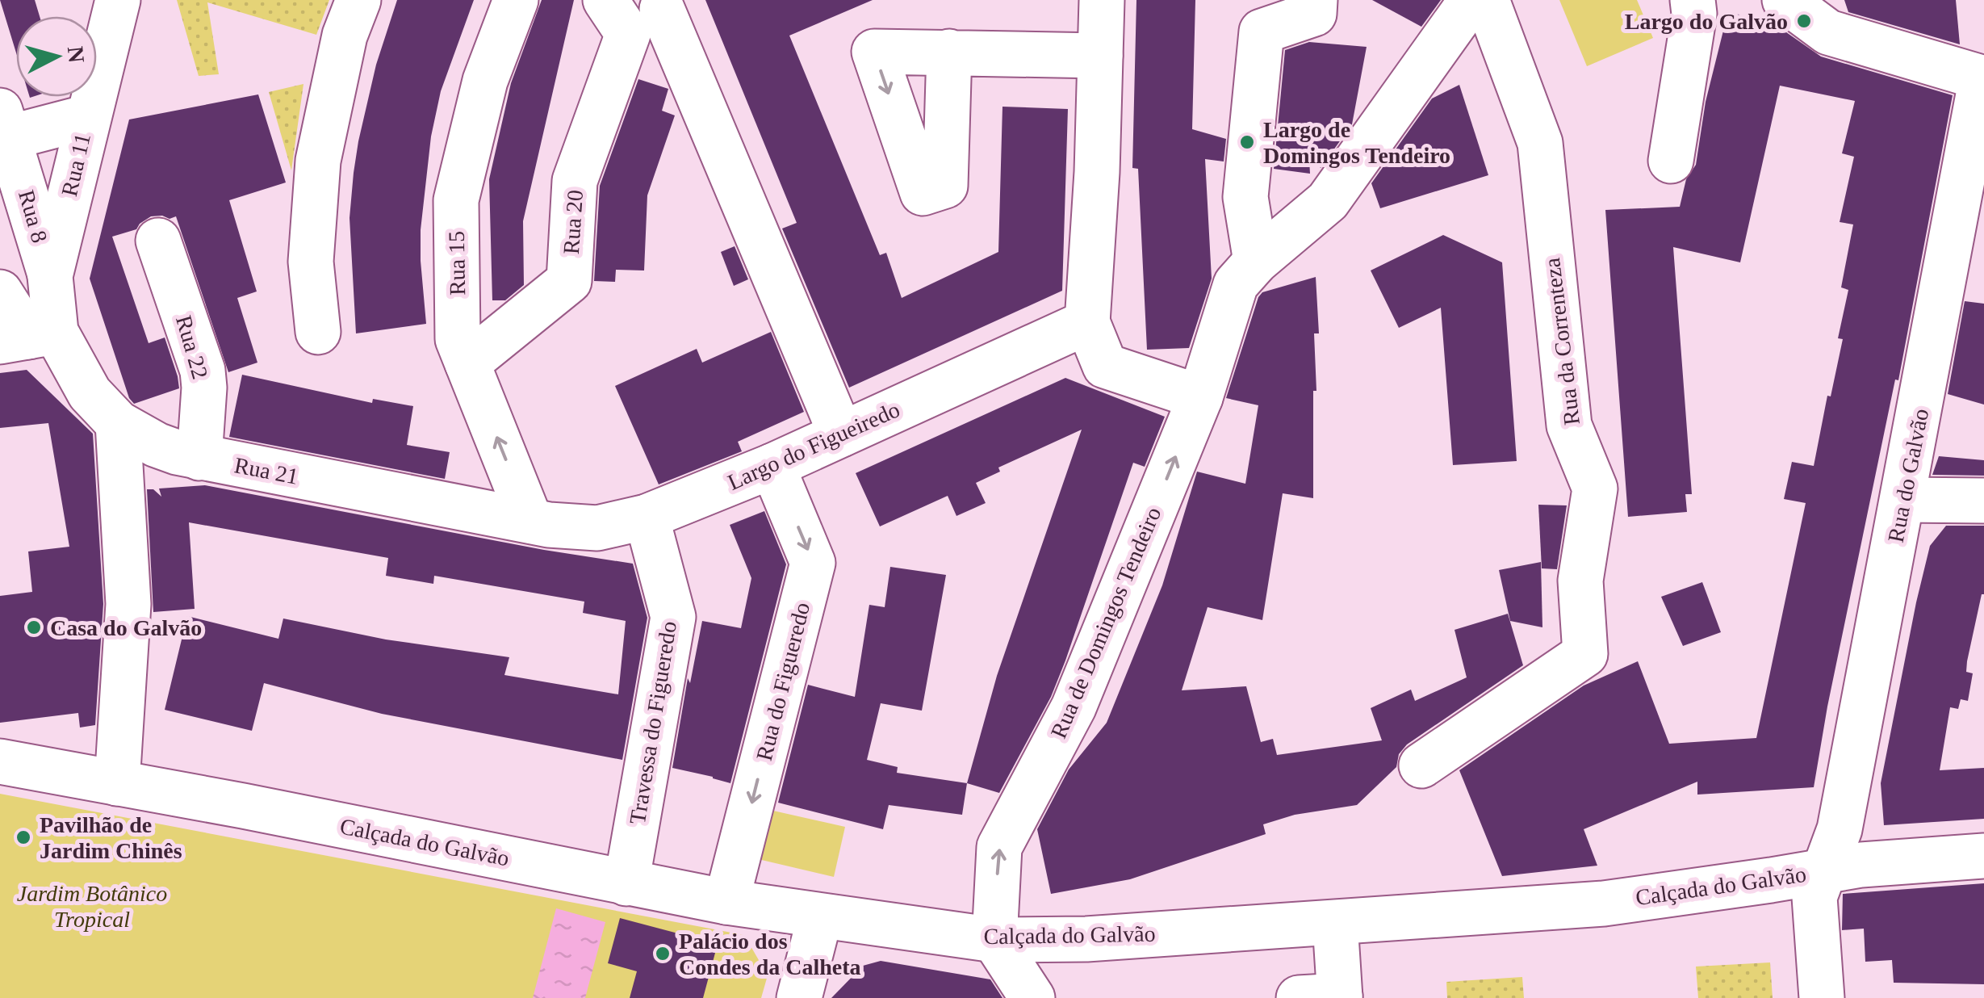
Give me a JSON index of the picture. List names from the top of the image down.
{
  "streets": {
    "street": [
      "Rua 11",
      "Rua 8",
      "Rua 20",
      "Rua 15",
      "Rua da Correnteza",
      "Rua 22",
      "Largo do Figueiredo",
      "Rua 21",
      "Rua do Galvão",
      "Rua de Domingos Tendeiro",
      "Rua do Figueredo",
      "Travessa do Figueredo",
      "Calçada do Galvão"
    ]
  },
  "crossings": [
    ["Rua 11", "Rua 8"],
    ["Rua 11", "Rua 21"],
    ["Rua 20", "Rua 15"],
    ["Rua 15", "Largo do Figueiredo"],
    ["Rua 15", "Rua 21"],
    ["Rua 22", "Rua 21"],
    ["Largo do Figueiredo", "Rua 21"],
    ["Largo do Figueiredo", "Rua do Figueredo"],
    ["Largo do Figueiredo", "Travessa do Figueredo"],
    ["Rua do Galvão", "Calçada do Galvão"],
    ["Rua de Domingos Tendeiro", "Calçada do Galvão"],
    ["Rua do Figueredo", "Calçada do Galvão"],
    ["Travessa do Figueredo", "Calçada do Galvão"]
  ],
  "one_way": ["Rua de Domingos Tendeiro", "Rua do Figueredo"],
  "parks": ["Jardim Botânico Tropical"],
  "places": [
    "Largo do Galvão",
    "Largo de Domingos Tendeiro",
    "Casa do Galvão",
    "Pavilhão de Jardim Chinês",
    "Palácio dos Condes da Calheta"
  ],
  "north": "right"
}
